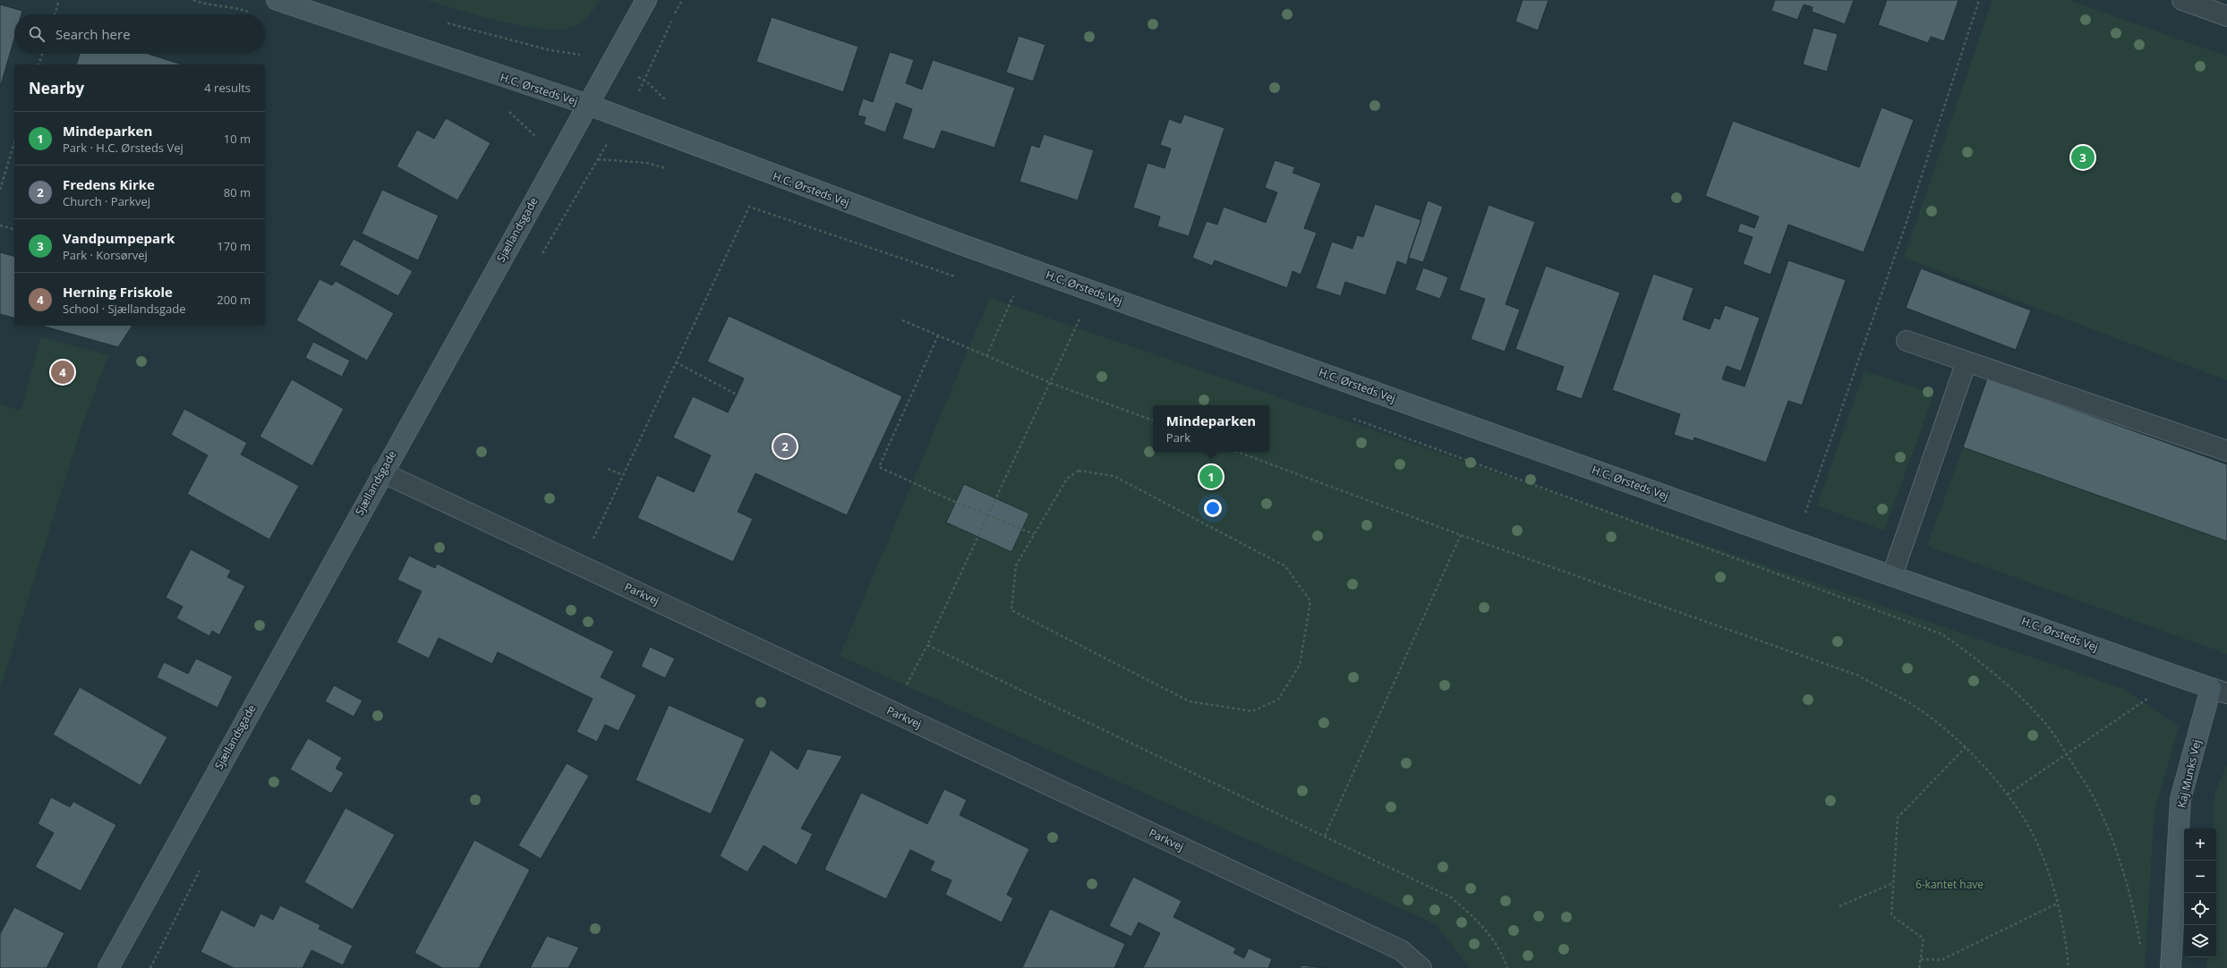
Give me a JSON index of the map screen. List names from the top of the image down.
{
  "streets": {
    "street": [
      "H.C. Ørsteds Vej",
      "Sjællandsgade",
      "Parkvej",
      "Kaj Munks Vej"
    ]
  },
  "crossings": [
    ["H.C. Ørsteds Vej", "Sjællandsgade"],
    ["H.C. Ørsteds Vej", "Kaj Munks Vej"],
    ["Sjællandsgade", "Parkvej"]
  ],
  "parks": ["6-kantet have"],
  "page": {
    "search": "Search here",
    "heading": ["Nearby", "4 results"],
    "list": [
      {
        "mark": "1",
        "name": "Mindeparken",
        "note": "Park · H.C. Ørsteds Vej",
        "value": "10 m"
      },
      {
        "mark": "2",
        "name": "Fredens Kirke",
        "note": "Church · Parkvej",
        "value": "80 m"
      },
      {
        "mark": "3",
        "name": "Vandpumpepark",
        "note": "Park · Korsørvej",
        "value": "170 m"
      },
      {
        "mark": "4",
        "name": "Herning Friskole",
        "note": "School · Sjællandsgade",
        "value": "200 m"
      }
    ],
    "pins": [
      "3",
      "4",
      "2",
      "1"
    ],
    "popup": ["Mindeparken", "Park"],
    "map_buttons": ["+", "−"]
  }
}
